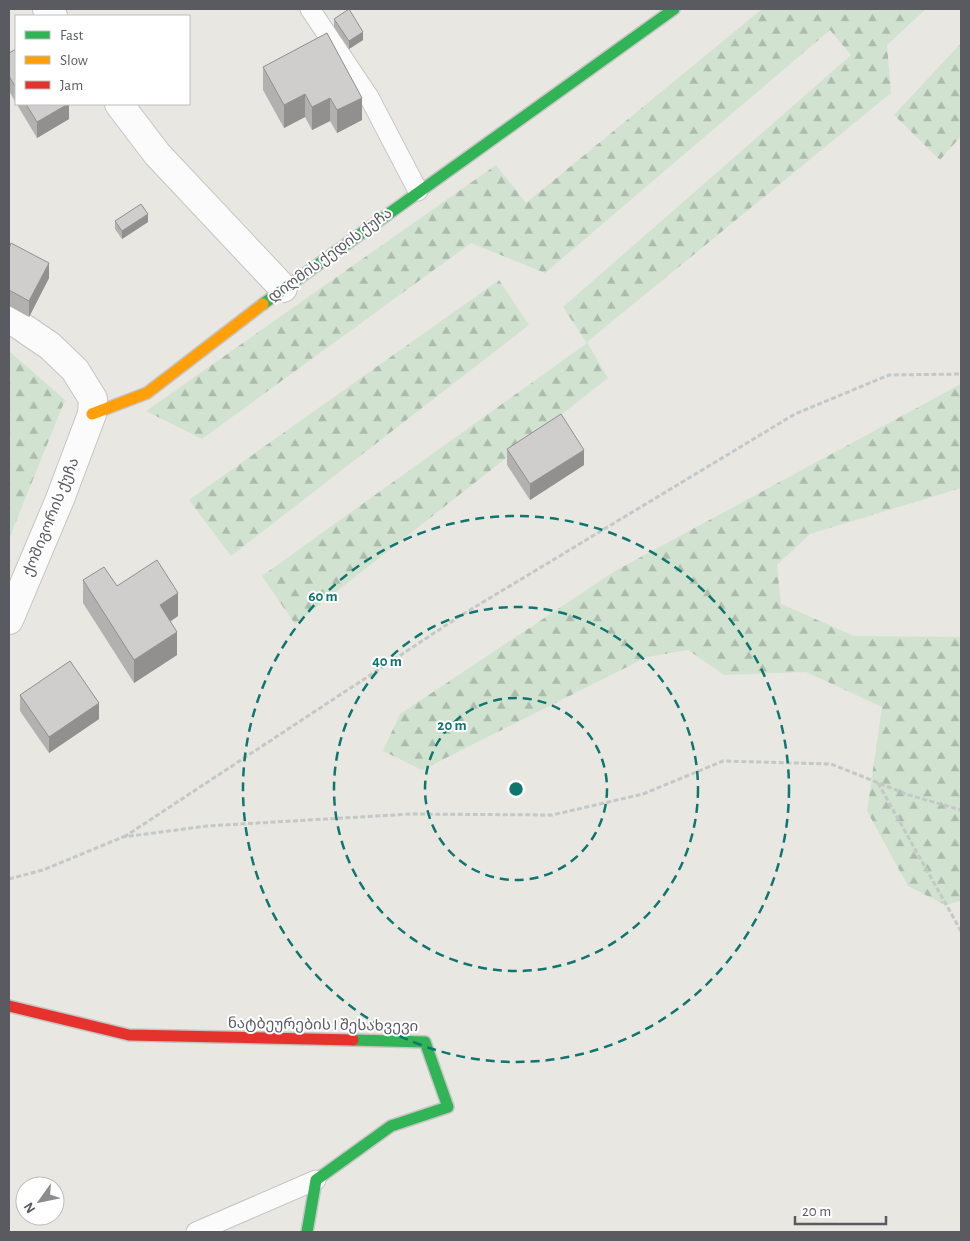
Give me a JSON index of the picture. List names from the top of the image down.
{
  "streets": {
    "street": ["დიღმის ქედის ქუჩა", "ქოშიგორის ქუჩა", "ნატბეურების I შესახვევი"]
  },
  "crossings": [
    ["დიღმის ქედის ქუჩა", "ქოშიგორის ქუჩა"]
  ],
  "legend": ["Fast", "Slow", "Jam"],
  "scale_bar": "20 m",
  "north": "bottom left",
  "rings": ["60 m", "40 m", "20 m"]
}
